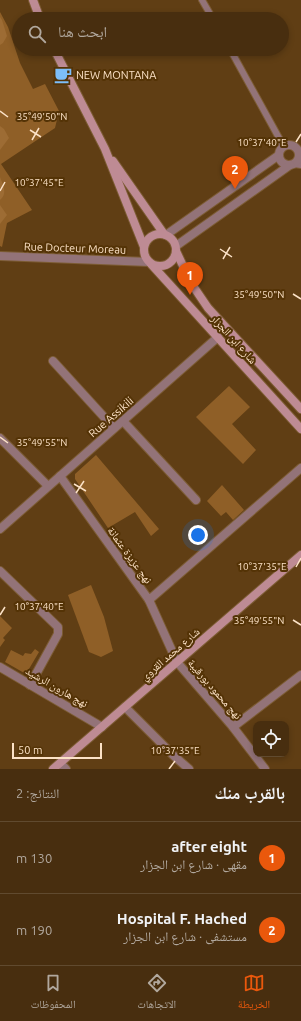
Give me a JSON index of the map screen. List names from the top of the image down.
{
  "streets": {
    "main road": ["شارع ابن الجزار", "شارع محمد القروي"],
    "street": [
      "Rue Docteur Moreau",
      "Rue Assikili",
      "نهج عزيزة عثمانة",
      "نهج هارون الرشيد",
      "نهج محمود بورقيبة"
    ]
  },
  "crossings": [
    ["Rue Docteur Moreau", "شارع ابن الجزار"],
    ["شارع ابن الجزار", "Rue Assikili"],
    ["Rue Assikili", "نهج عزيزة عثمانة"],
    ["نهج عزيزة عثمانة", "نهج محمود بورقيبة"],
    ["شارع محمد القروي", "نهج هارون الرشيد"],
    ["شارع محمد القروي", "نهج محمود بورقيبة"]
  ],
  "places": {
    "cafe": ["NEW MONTANA"]
  },
  "scale_bar": "50 m",
  "page": {
    "search": "ابحث هنا",
    "pins": ["2", "1"],
    "scale": "50 m",
    "heading": ["بالقرب منك", "النتائج: 2"],
    "list": [
      {
        "mark": "1",
        "name": "after eight",
        "note": "مقهى · شارع ابن الجزار",
        "value": "130 m"
      },
      {
        "mark": "2",
        "name": "Hospital F. Hached",
        "note": "مستشفى · شارع ابن الجزار",
        "value": "190 m"
      }
    ],
    "nav": ["الخريطة", "الاتجاهات", "المحفوظات"]
  },
  "coordinates": [
    "35°49'50\"N",
    "10°37'40\"E",
    "10°37'45\"E",
    "35°49'55\"N",
    "10°37'35\"E"
  ]
}
